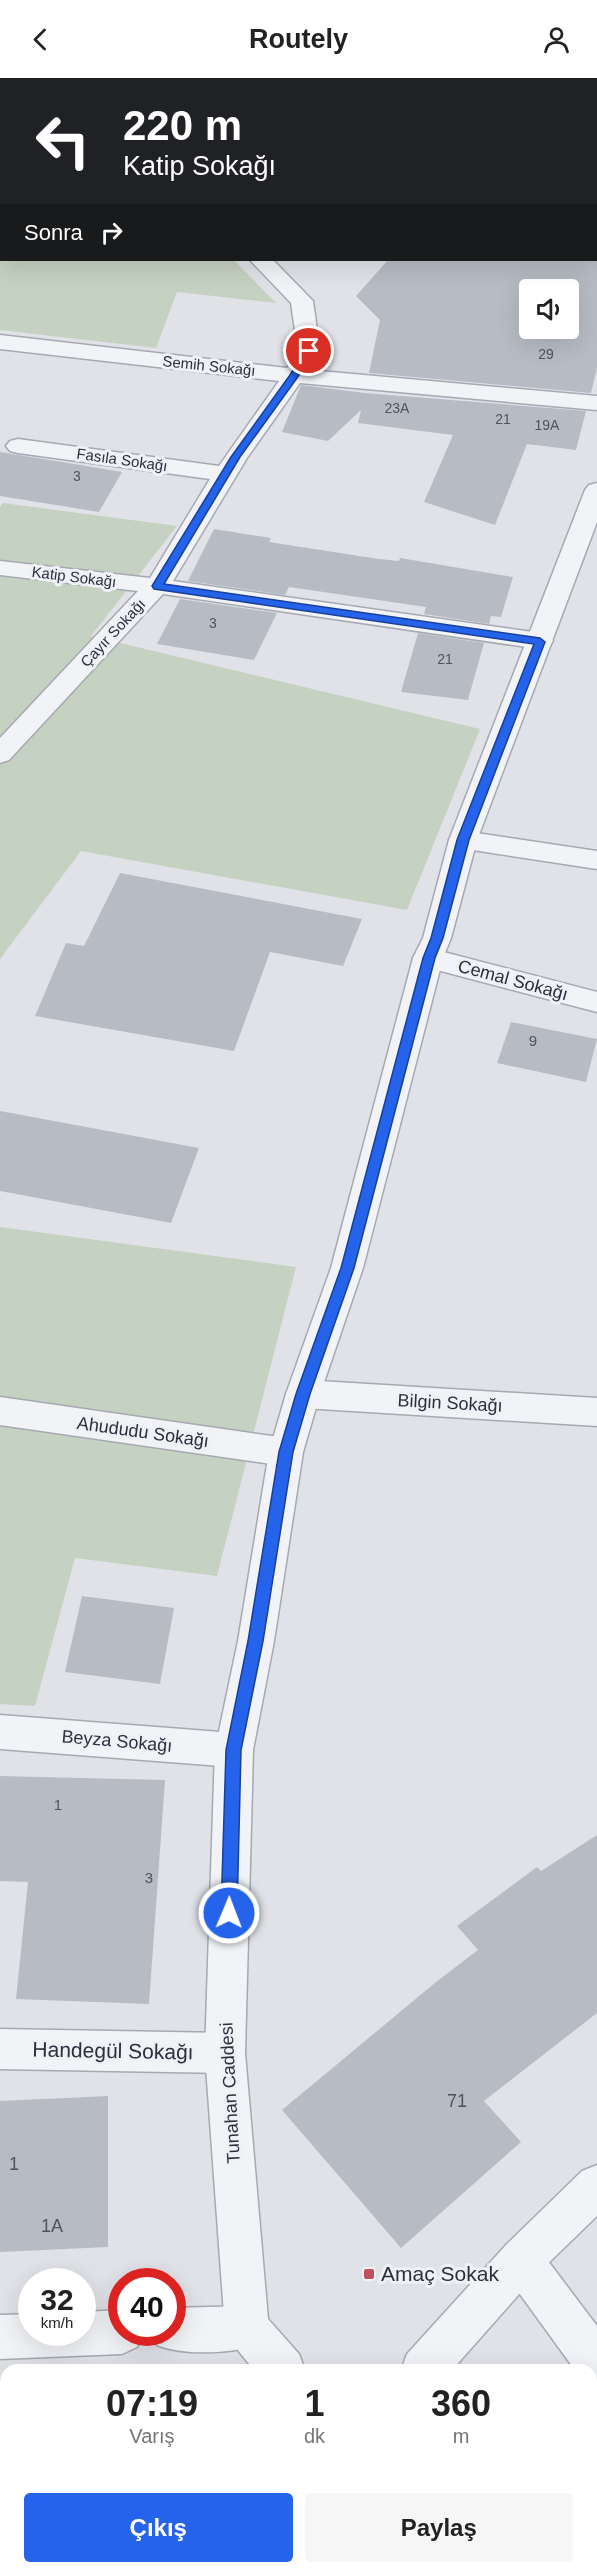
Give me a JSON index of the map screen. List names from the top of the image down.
{
  "streets": {
    "street": [
      "Semih Sokağı",
      "Fasıla Sokağı",
      "Katip Sokağı",
      "Çayır Sokağı",
      "Cemal Sokağı",
      "Bilgin Sokağı",
      "Ahududu Sokağı",
      "Beyza Sokağı",
      "Handegül Sokağı",
      "Tunahan Caddesi"
    ]
  },
  "crossings": [
    ["Semih Sokağı", "Çayır Sokağı"],
    ["Fasıla Sokağı", "Çayır Sokağı"],
    ["Katip Sokağı", "Çayır Sokağı"],
    ["Katip Sokağı", "Tunahan Caddesi"],
    ["Cemal Sokağı", "Tunahan Caddesi"],
    ["Bilgin Sokağı", "Tunahan Caddesi"],
    ["Ahududu Sokağı", "Tunahan Caddesi"],
    ["Beyza Sokağı", "Tunahan Caddesi"],
    ["Handegül Sokağı", "Tunahan Caddesi"]
  ],
  "places": {
    "transit": ["Amaç Sokak"]
  },
  "house_numbers": [
    "29",
    "23A",
    "21",
    "19A",
    "3",
    "3",
    "21",
    "9",
    "1",
    "3",
    "71",
    "1",
    "1A"
  ],
  "page": {
    "header": "Routely",
    "turn": ["220 m", "Katip Sokağı"],
    "then": "Sonra",
    "speed": "32 km/h",
    "limit": "40",
    "eta": [
      "07:19",
      "Varış",
      "1",
      "dk",
      "360",
      "m"
    ],
    "buttons": ["Çıkış", "Paylaş"]
  }
}
